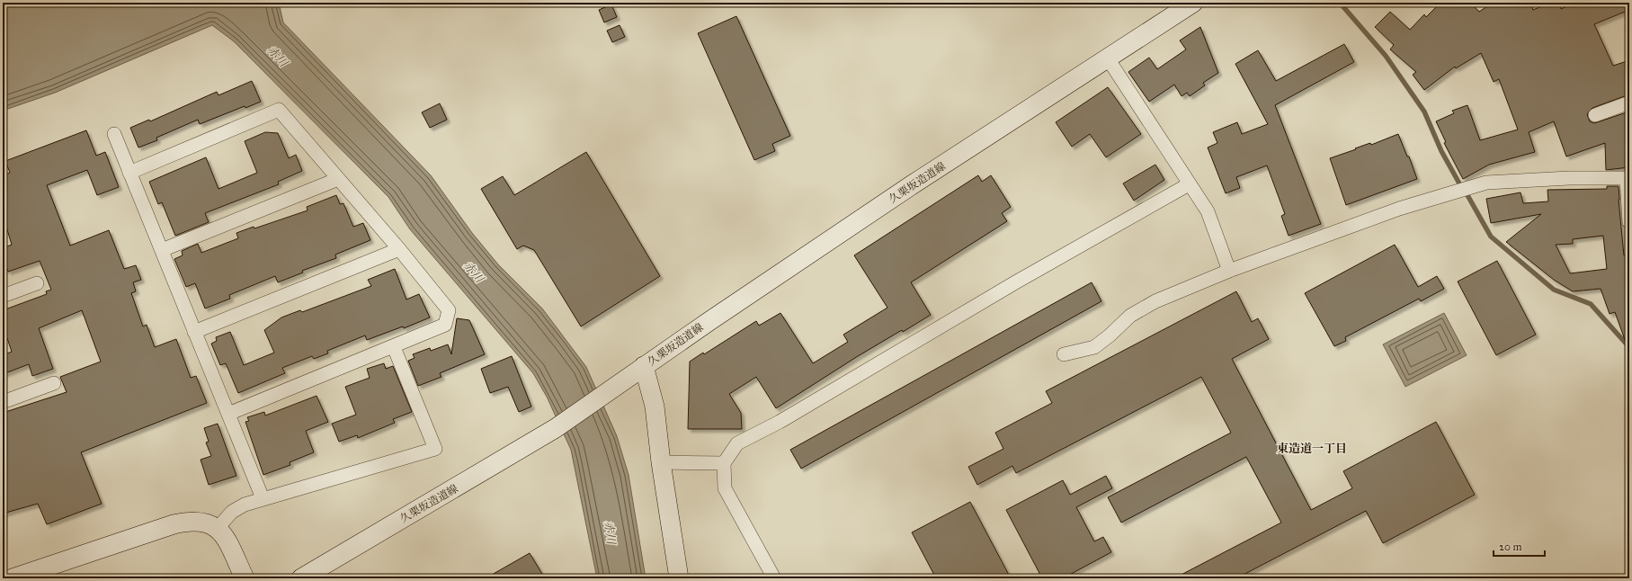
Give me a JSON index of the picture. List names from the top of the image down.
{
  "streets": {
    "main road": ["久栗坂造道線"]
  },
  "districts": ["東造道一丁目"],
  "water": ["赤川"],
  "scale_bar": "20 m"
}
